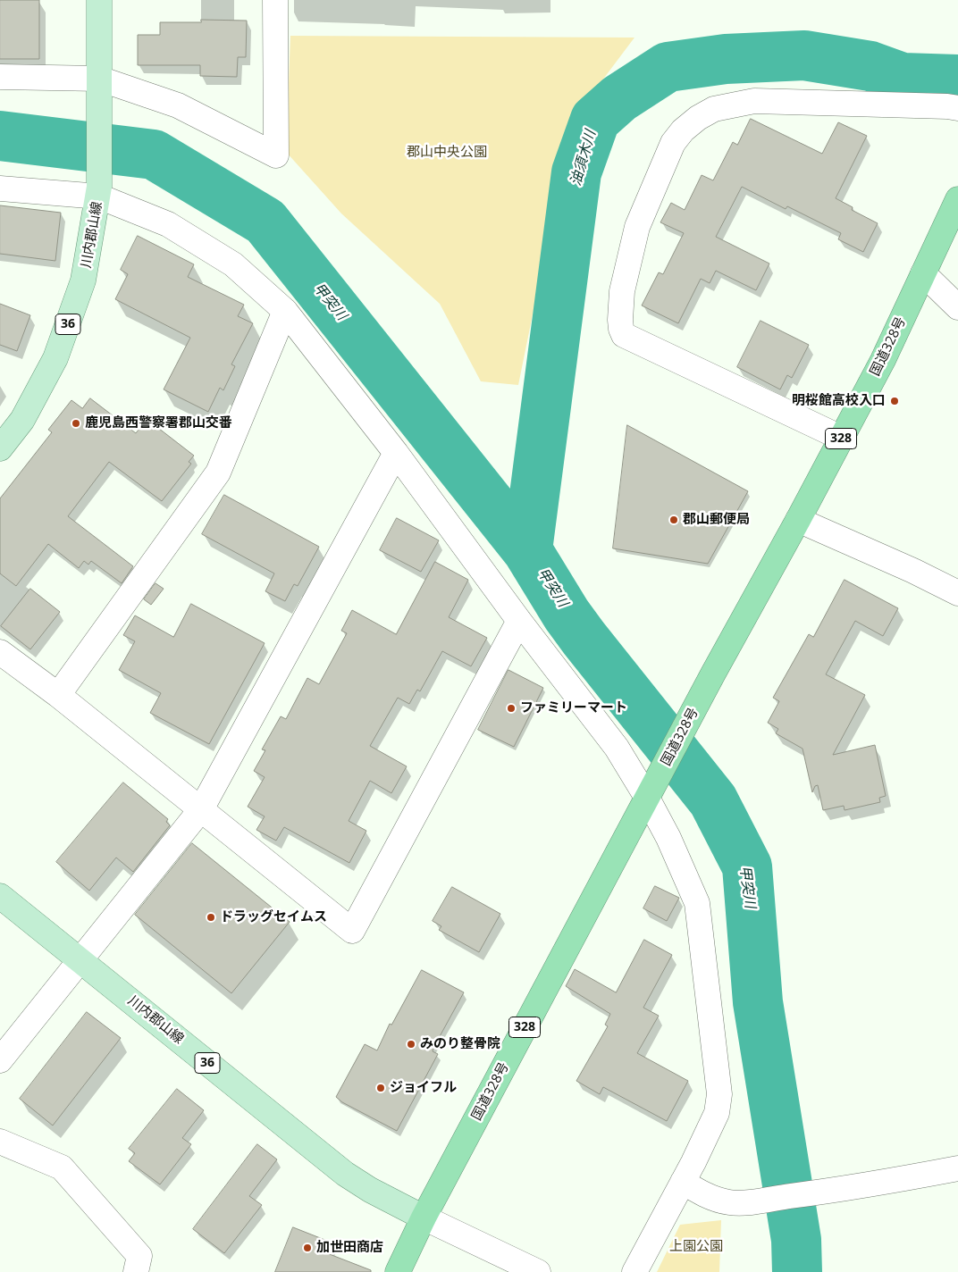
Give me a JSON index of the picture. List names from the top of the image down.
{
  "streets": {
    "highway": ["国道328号", "328"],
    "main road": ["川内郡山線", "36"]
  },
  "crossings": [
    ["川内郡山線", "国道328号"]
  ],
  "water": ["油須木川", "甲突川"],
  "parks": ["郡山中央公園", "上園公園"],
  "places": [
    "明桜館高校入口",
    "鹿児島西警察署郡山交番",
    "郡山郵便局",
    "ファミリーマート",
    "ドラッグセイムス",
    "みのり整骨院",
    "ジョイフル",
    "加世田商店"
  ]
}
